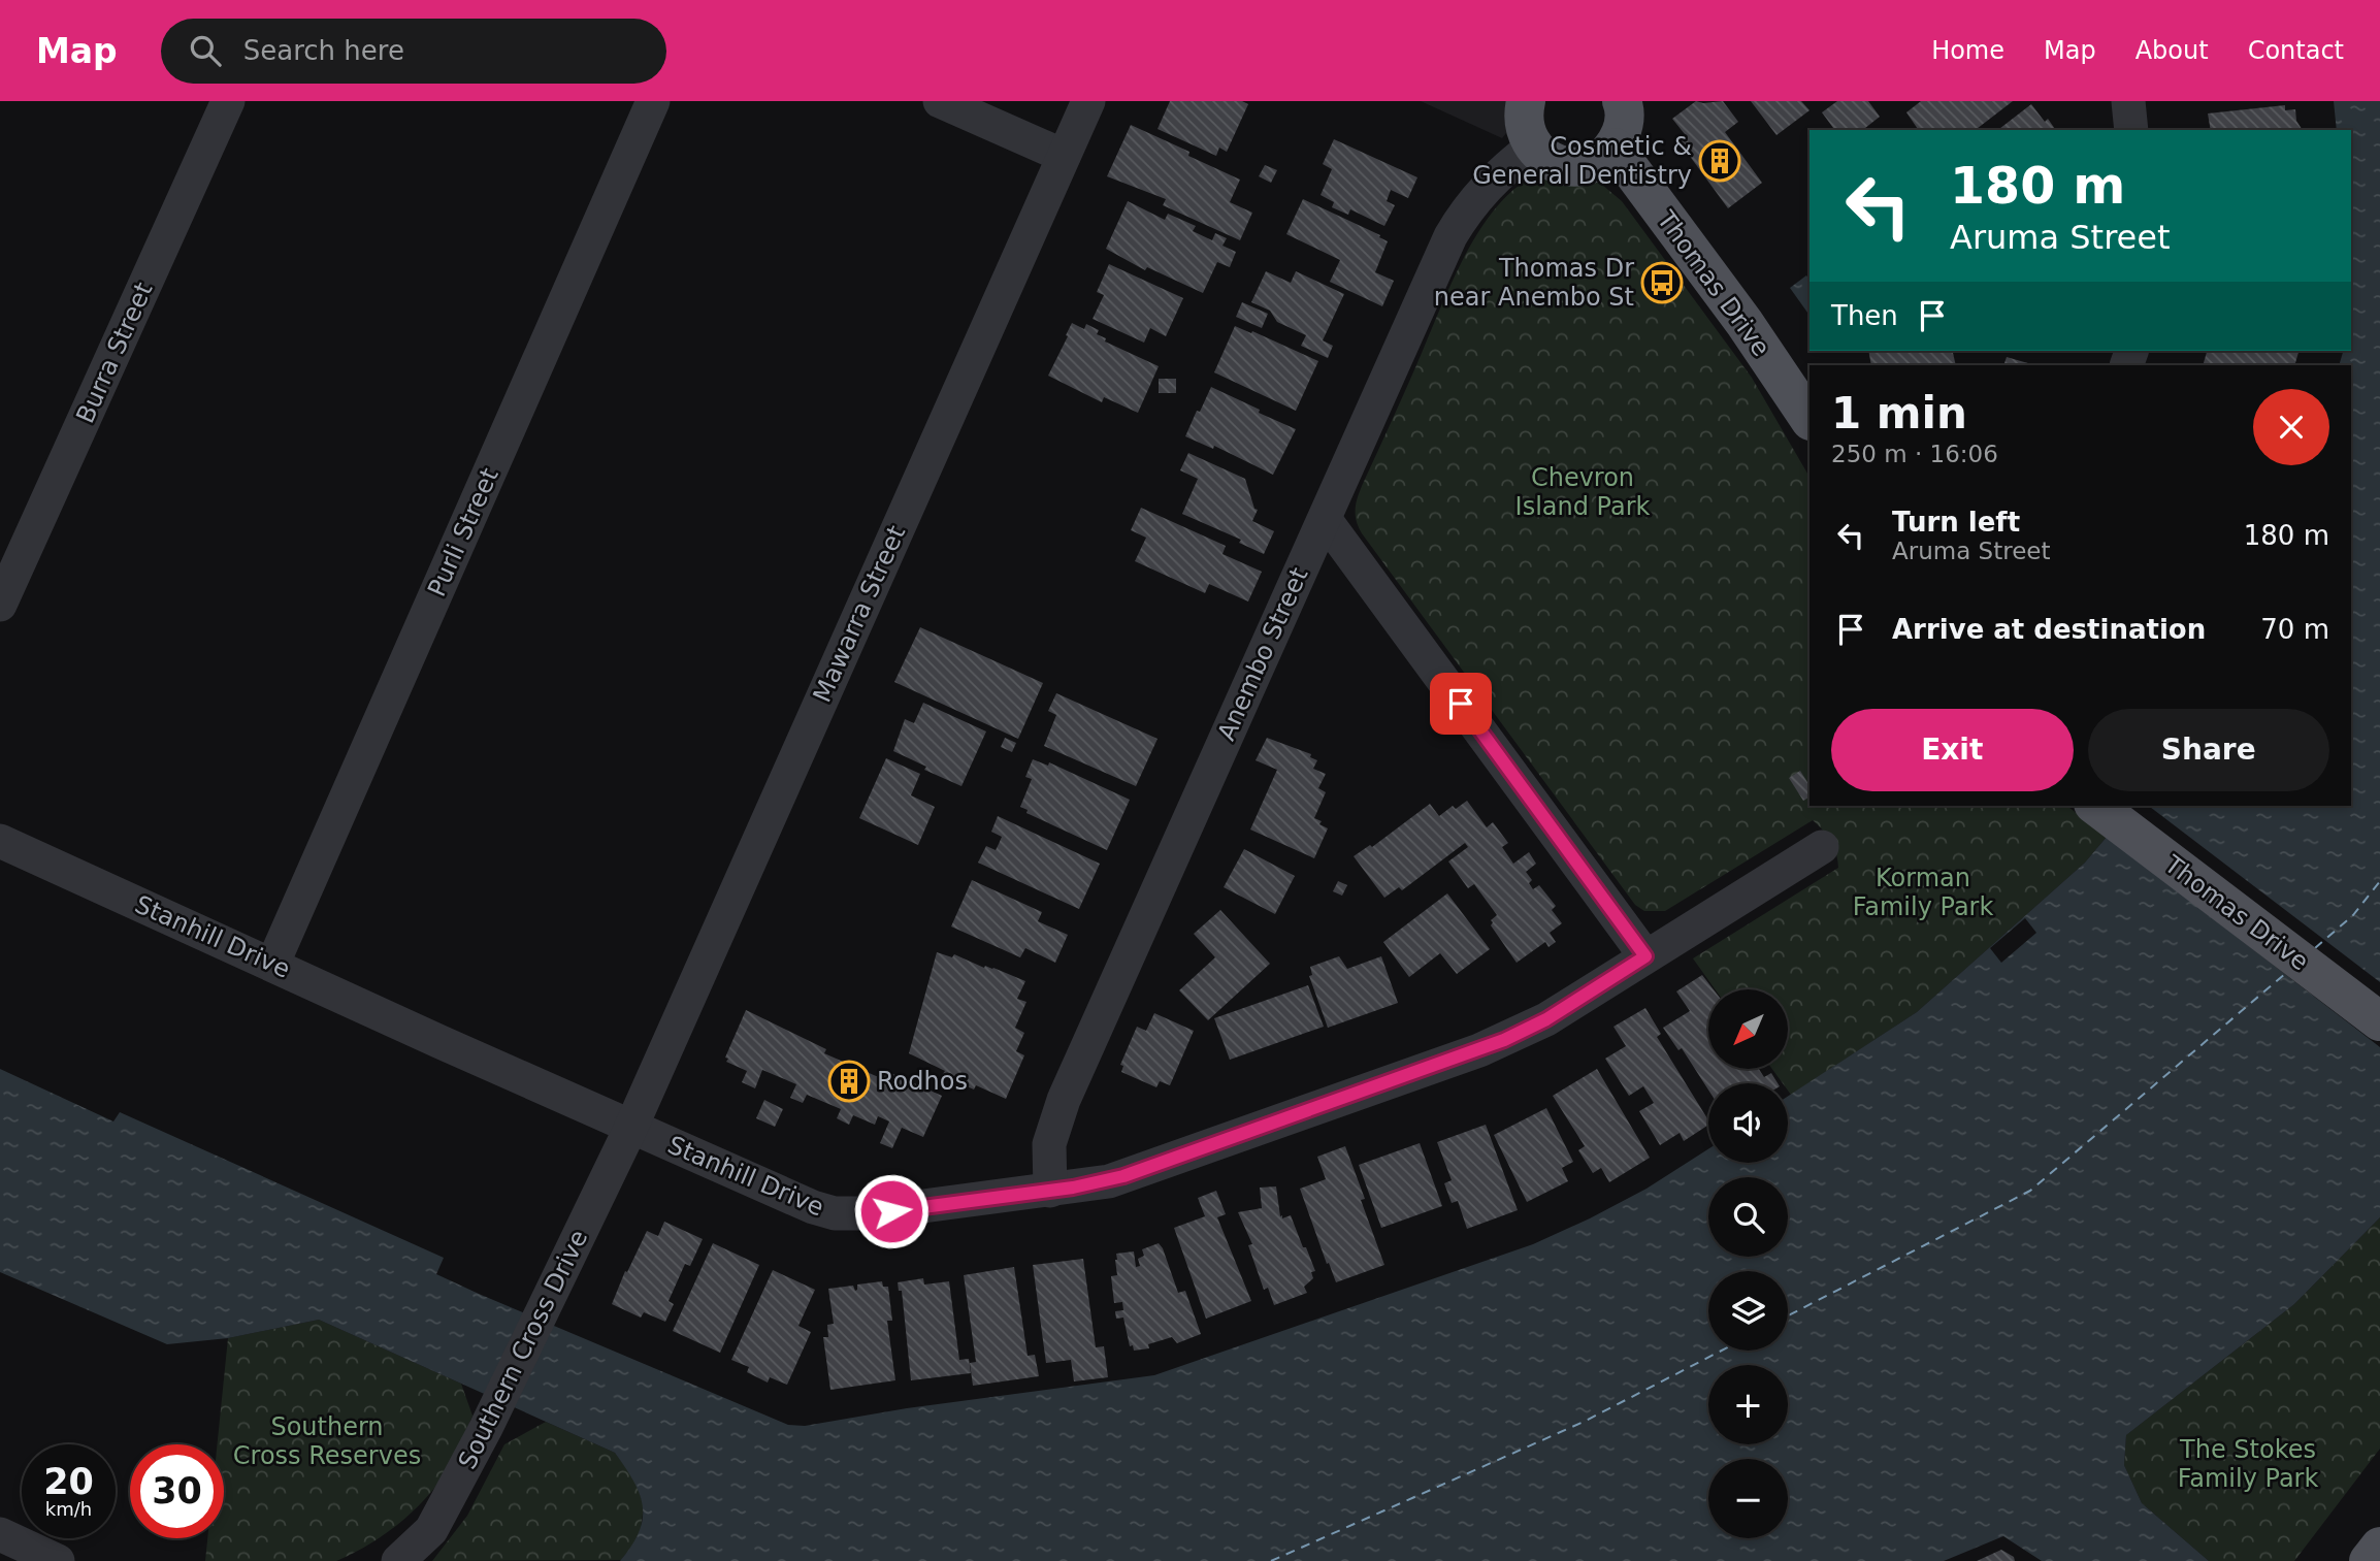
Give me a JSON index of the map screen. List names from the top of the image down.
{
  "streets": {
    "main road": ["Thomas Drive"],
    "street": [
      "Burra Street",
      "Purli Street",
      "Mawarra Street",
      "Anembo Street",
      "Stanhill Drive",
      "Southern Cross Drive"
    ]
  },
  "crossings": [
    ["Purli Street", "Stanhill Drive"],
    ["Mawarra Street", "Stanhill Drive"],
    ["Mawarra Street", "Southern Cross Drive"],
    ["Anembo Street", "Stanhill Drive"],
    ["Stanhill Drive", "Southern Cross Drive"]
  ],
  "parks": [
    "Chevron Island Park",
    "Korman Family Park",
    "Southern Cross Reserves",
    "The Stokes Family Park"
  ],
  "places": {
    "building": ["Cosmetic & General Dentistry", "Rodhos"],
    "bus stop": ["Thomas Dr near Anembo St"]
  },
  "north": "bottom left",
  "page": {
    "header": "Map",
    "search": "Search here",
    "nav": [
      "Home",
      "Map",
      "About",
      "Contact"
    ],
    "turn": ["180 m", "Aruma Street"],
    "then": "Then",
    "heading": ["1 min", "250 m · 16:06"],
    "list": [
      {
        "name": "Turn left",
        "note": "Aruma Street",
        "value": "180 m"
      },
      {
        "name": "Arrive at destination",
        "value": "70 m"
      }
    ],
    "buttons": ["Exit", "Share"],
    "map_buttons": ["+", "−"],
    "speed": "20 km/h",
    "limit": "30"
  }
}
